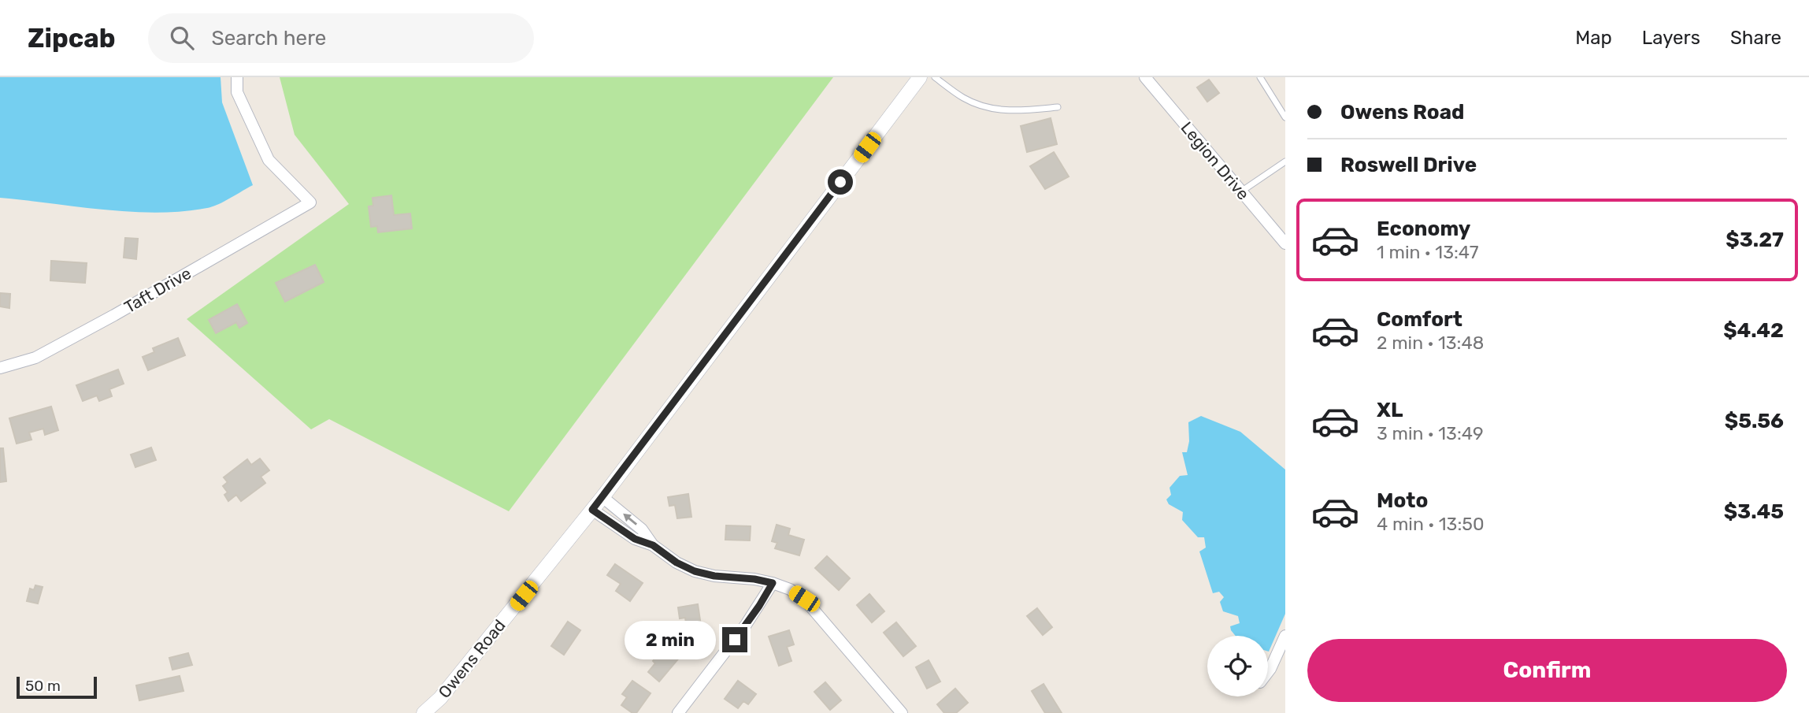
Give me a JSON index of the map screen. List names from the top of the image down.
{
  "streets": {
    "street": ["Legion Drive", "Taft Drive", "Owens Road"]
  },
  "scale_bar": "50 m",
  "page": {
    "header": "Zipcab",
    "search": "Search here",
    "nav": ["Map", "Layers", "Share"],
    "banner": ["Owens Road", "Roswell Drive"],
    "list": [
      {
        "name": "Economy",
        "note": "1 min · 13:47",
        "value": "$3.27"
      },
      {
        "name": "Comfort",
        "note": "2 min · 13:48",
        "value": "$4.42"
      },
      {
        "name": "XL",
        "note": "3 min · 13:49",
        "value": "$5.56"
      },
      {
        "name": "Moto",
        "note": "4 min · 13:50",
        "value": "$3.45"
      }
    ],
    "bubble": "2 min",
    "buttons": "Confirm",
    "scale": "50 m"
  }
}
